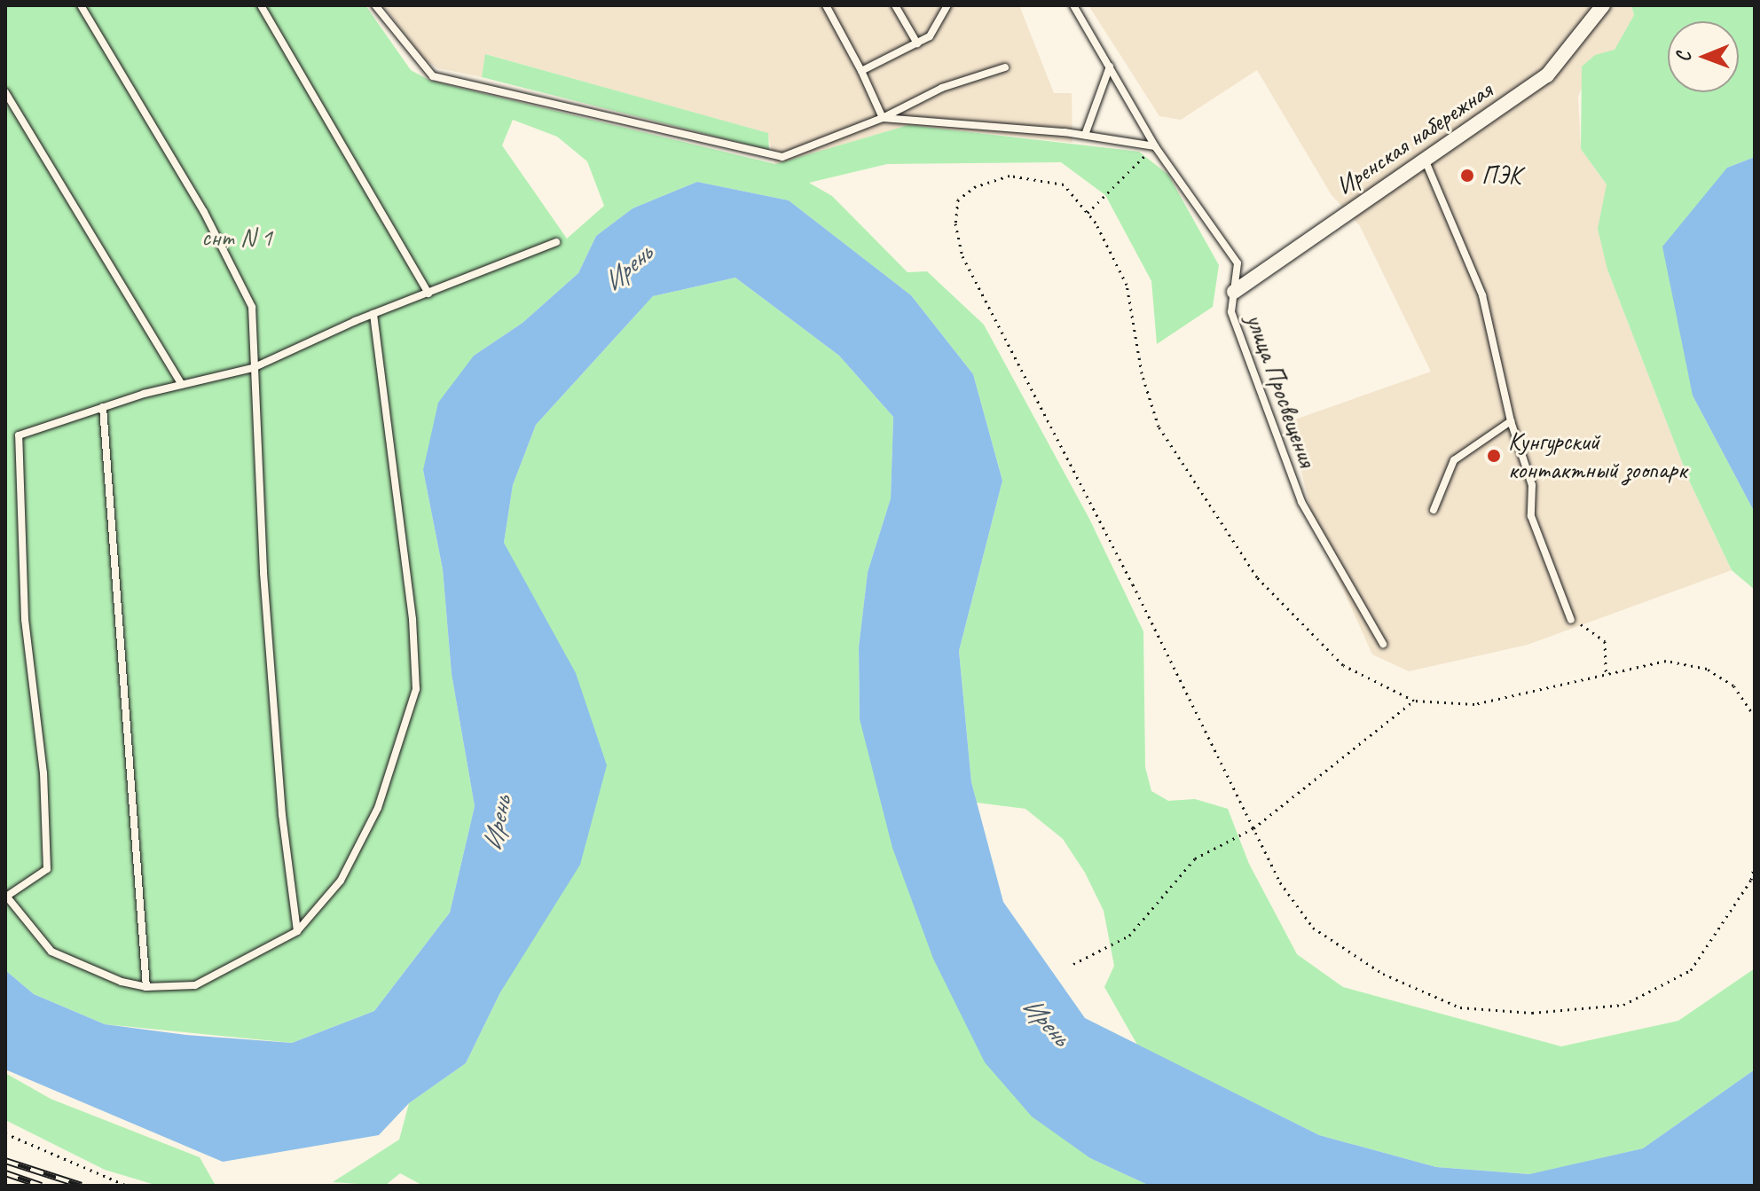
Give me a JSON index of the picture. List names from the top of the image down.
{
  "streets": {
    "street": ["Иренская набережная"],
    "lane": ["улица Просвещения"]
  },
  "crossings": [
    ["Иренская набережная", "улица Просвещения"]
  ],
  "water": ["Ирень"],
  "parks": ["снт N 1"],
  "places": ["ПЭК", "Кунгурский контактный зоопарк"],
  "north": "left"
}
